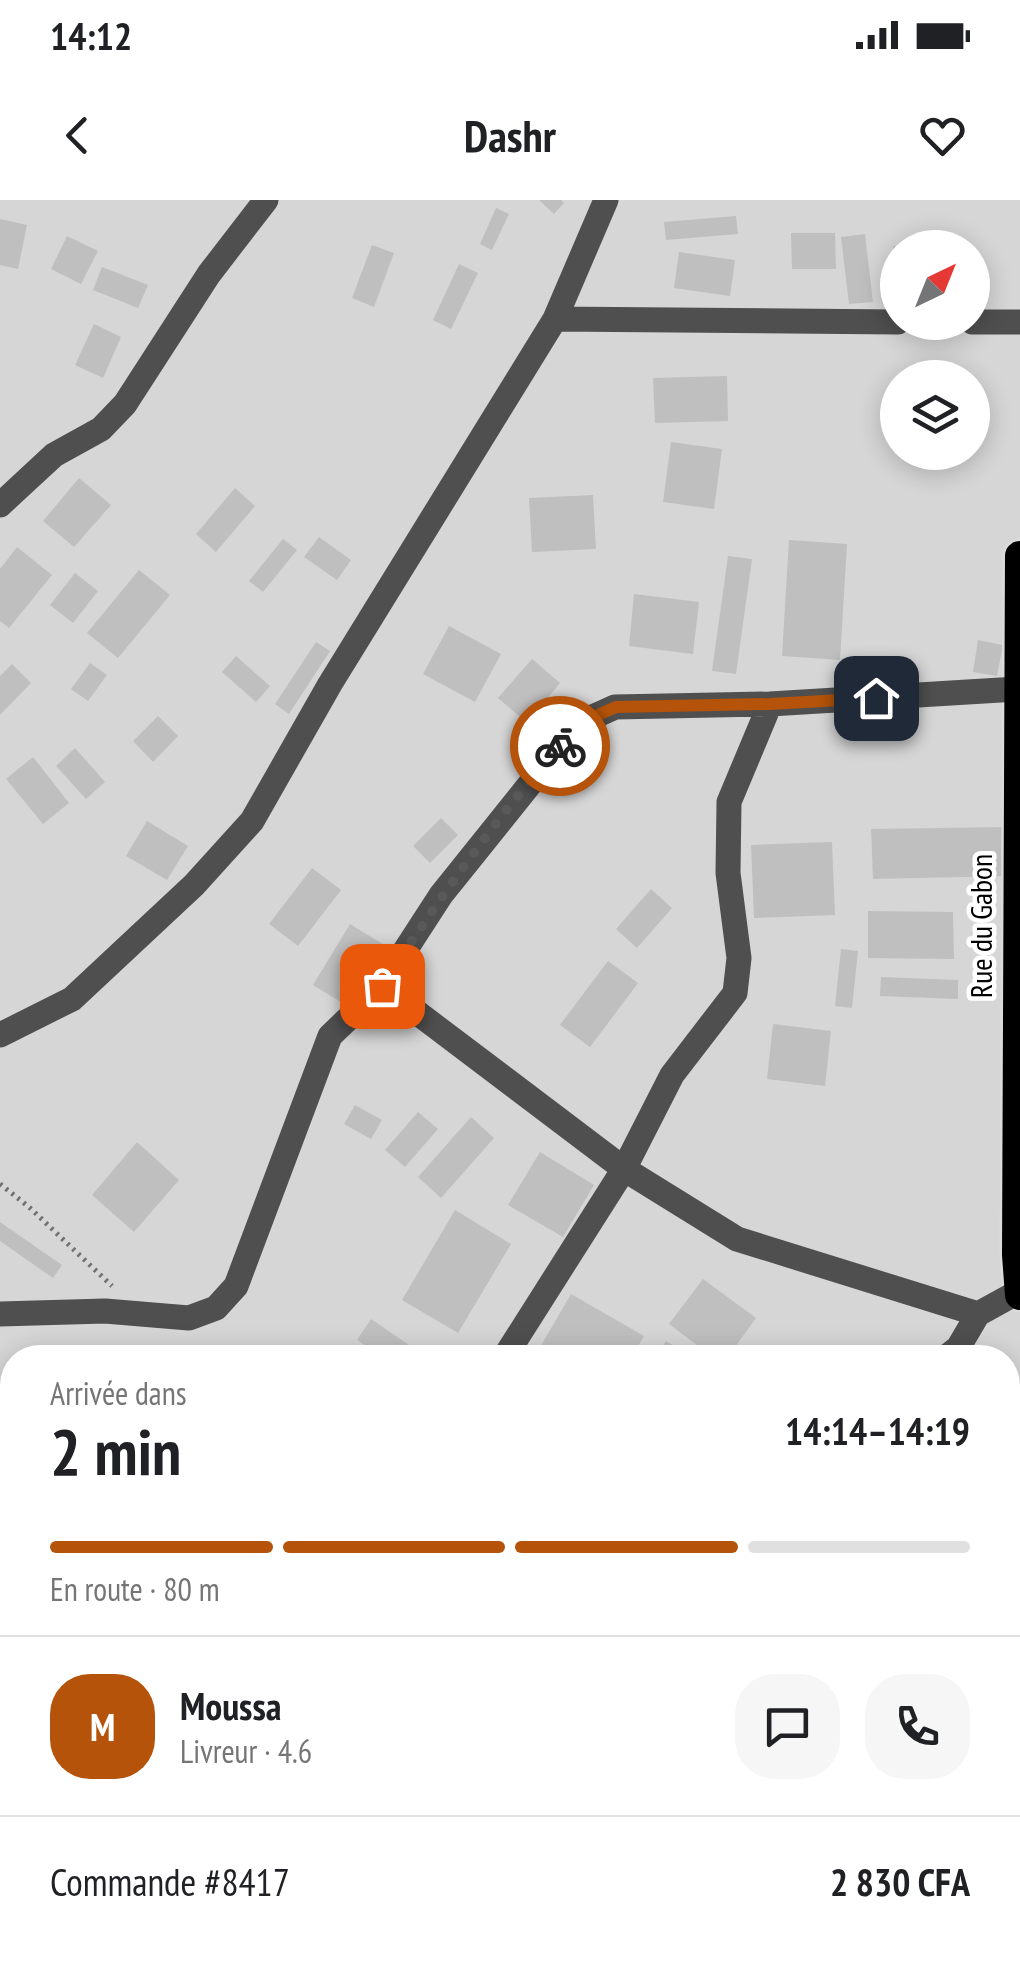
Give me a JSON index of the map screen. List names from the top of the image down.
{
  "streets": {
    "highway": ["Rue du Gabon"]
  },
  "north": "top right",
  "page": {
    "status": "14:12",
    "header": "Dashr",
    "heading": ["2 min", "Arrivée dans", "14:14–14:19"],
    "panel": [
      "Moussa",
      "Livreur · 4.6",
      "Commande #8417",
      "2 830 CFA"
    ],
    "bar": "En route · 80 m",
    "round": "M"
  }
}
